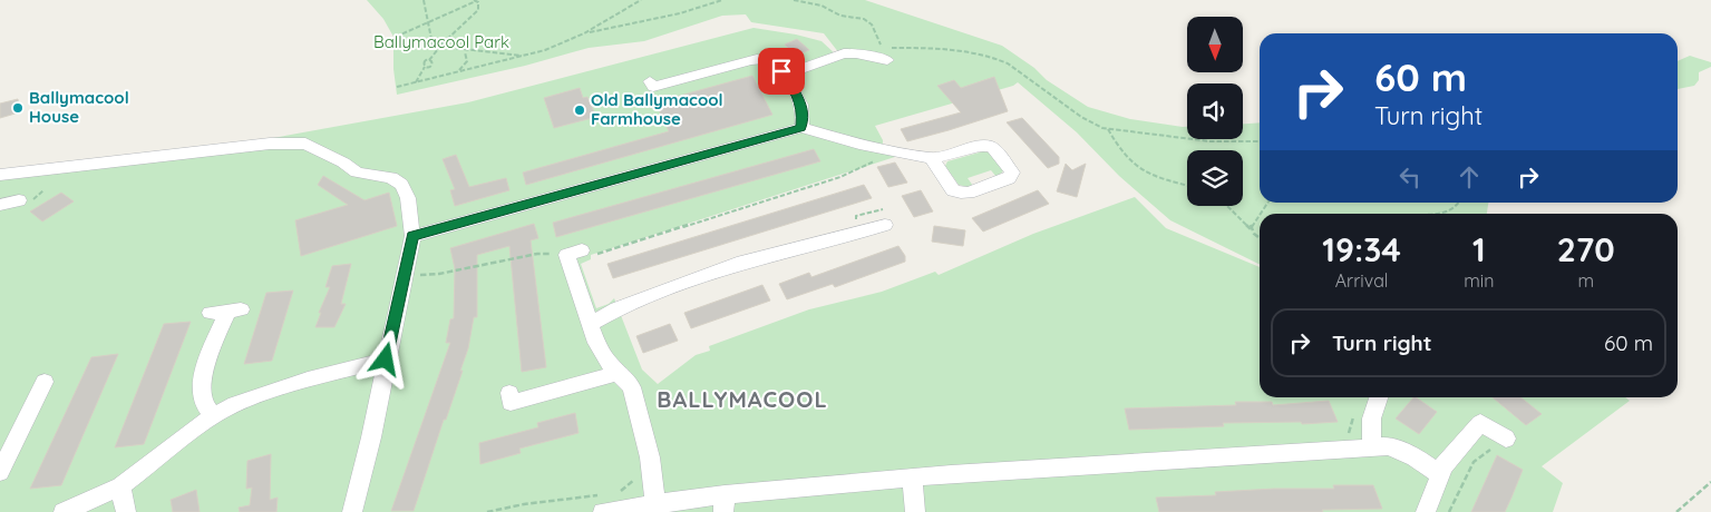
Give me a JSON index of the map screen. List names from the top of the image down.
{
  "districts": ["BALLYMACOOL"],
  "parks": ["Ballymacool Park"],
  "places": ["Ballymacool House", "Old Ballymacool Farmhouse"],
  "north": "bottom",
  "page": {
    "turn": ["60 m", "Turn right"],
    "eta": [
      "19:34",
      "Arrival",
      "1",
      "min",
      "270",
      "m"
    ],
    "list": [
      {
        "name": "Turn right",
        "value": "60 m"
      }
    ]
  }
}
